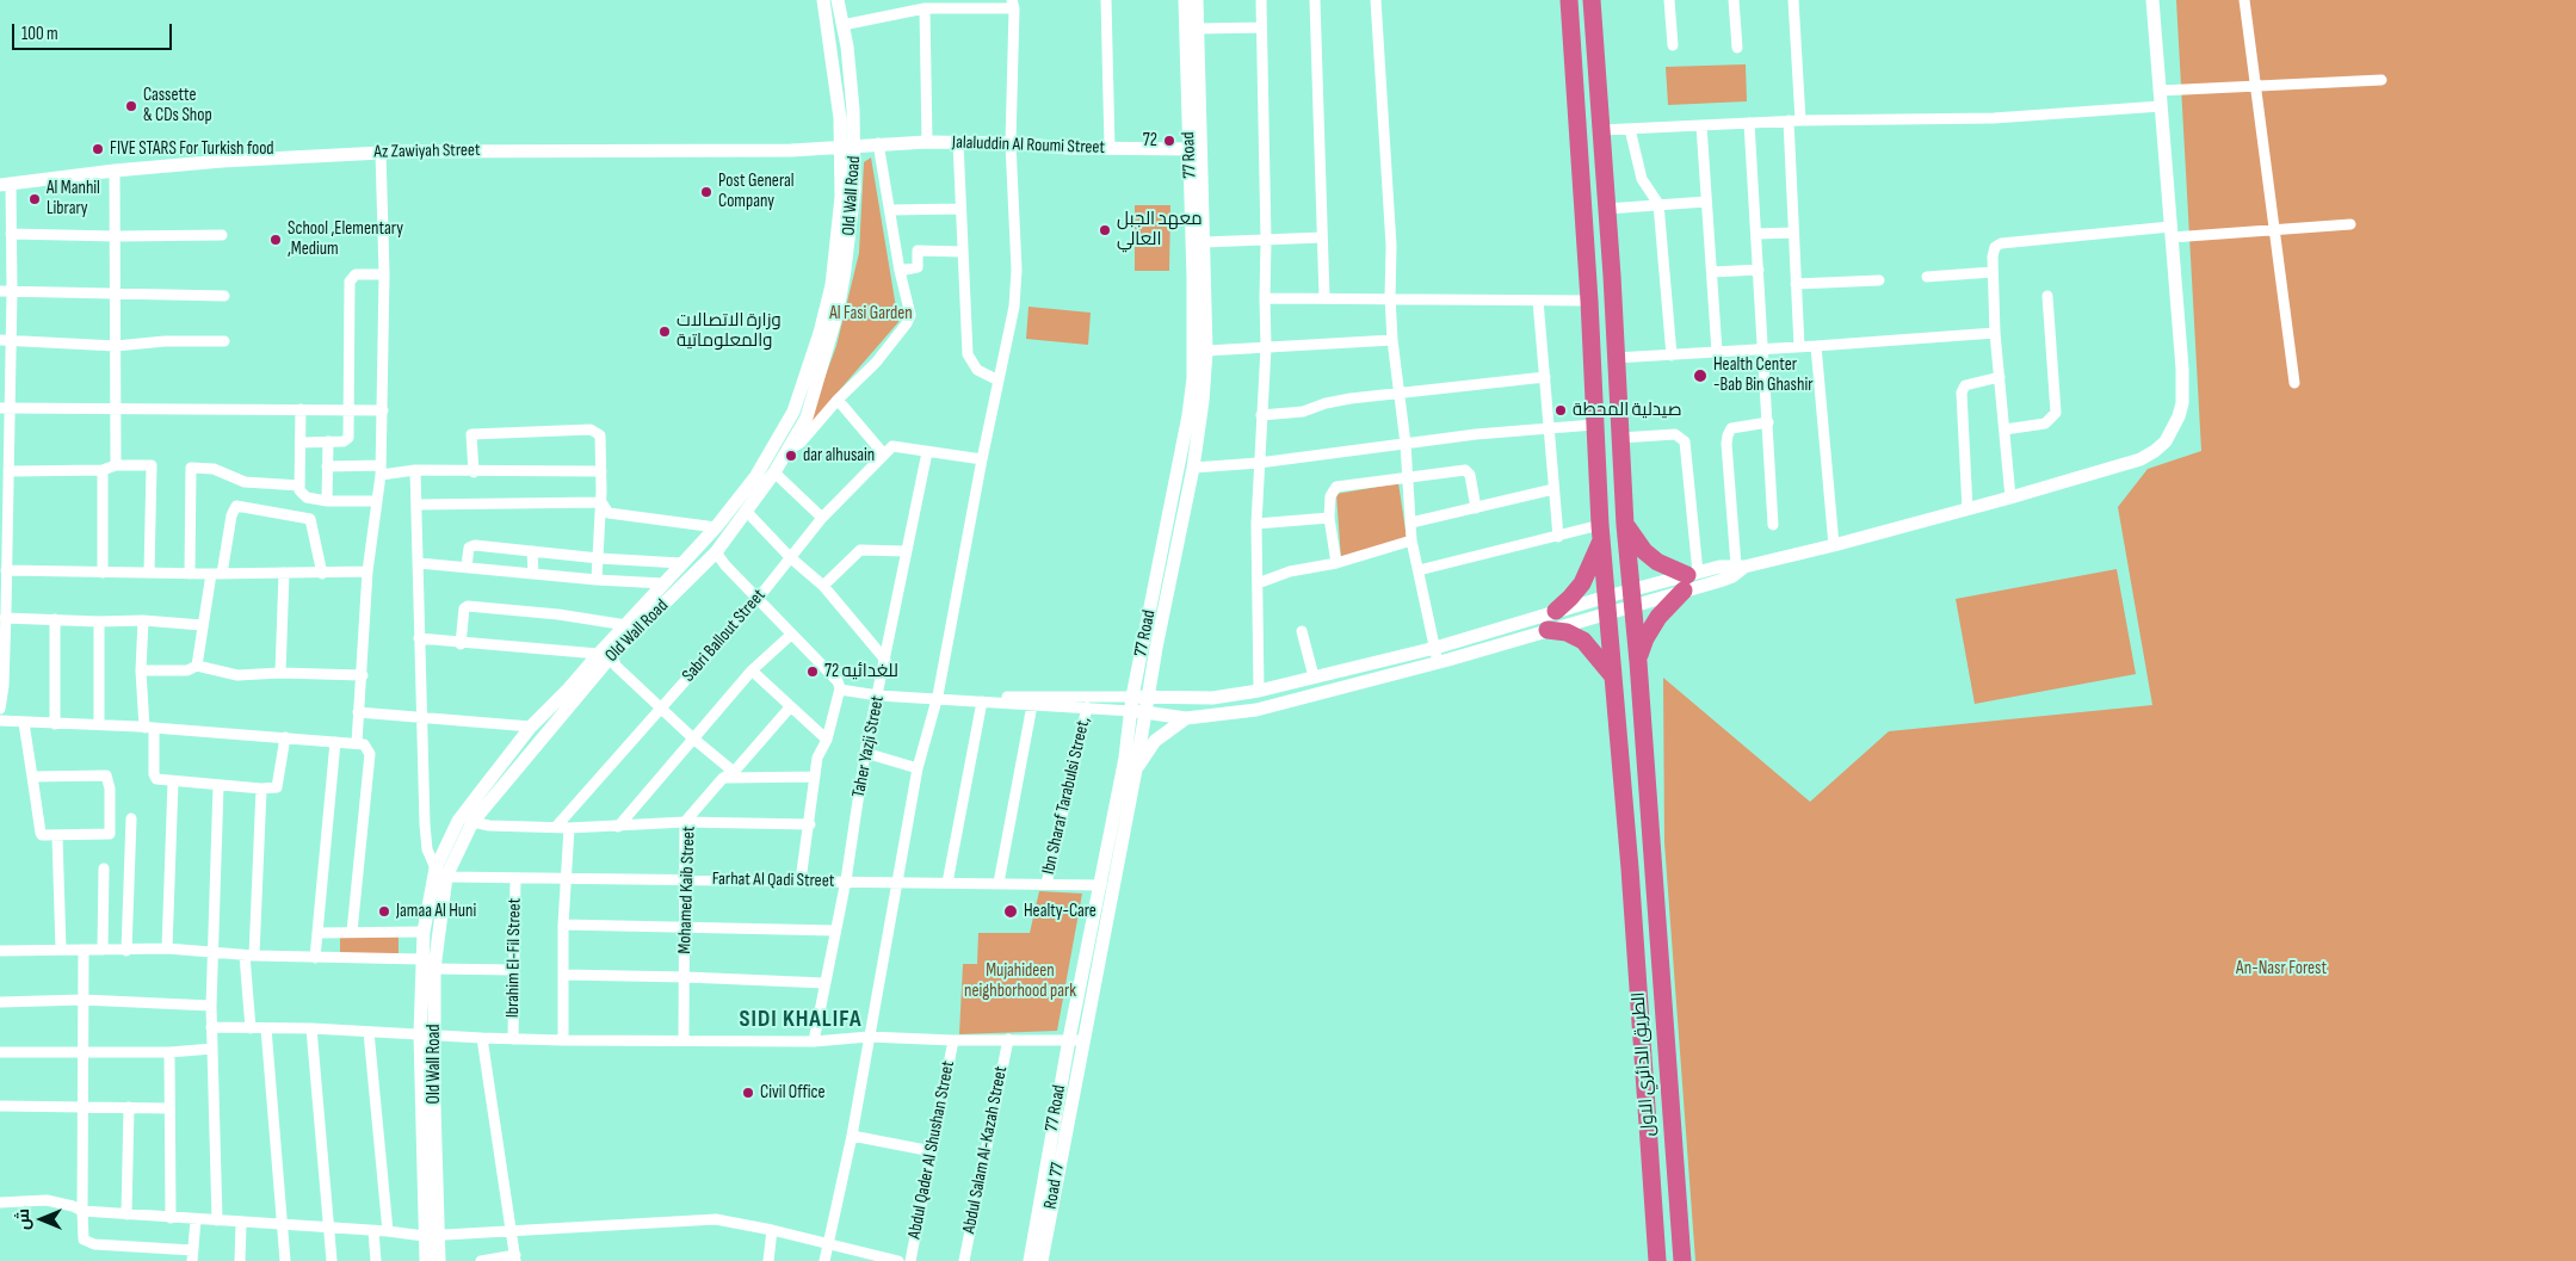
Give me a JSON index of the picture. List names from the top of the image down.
{
  "streets": {
    "highway": ["الطريق الدائري الاول"],
    "main road": [
      "Jalaluddin Al Roumi Street",
      "Az Zawiyah Street",
      "77 Road",
      "Old Wall Road",
      "Road 77"
    ],
    "street": [
      "Sabri Ballout Street",
      "Taher Yazji Street",
      "Ibn Sharaf Tarabulsi Street,",
      "Farhat Al Qadi Street",
      "Mohamed Kaib Street",
      "Ibrahim El-Fil Street",
      "Abdul Qader Al Shushan Street",
      "Abdul Salam Al-Kazah Street"
    ]
  },
  "crossings": [
    ["Jalaluddin Al Roumi Street", "Az Zawiyah Street"],
    ["Jalaluddin Al Roumi Street", "77 Road"],
    ["Jalaluddin Al Roumi Street", "Old Wall Road"],
    ["Az Zawiyah Street", "Old Wall Road"],
    ["77 Road", "Farhat Al Qadi Street"],
    ["77 Road", "Road 77"],
    ["Old Wall Road", "Farhat Al Qadi Street"],
    ["Sabri Ballout Street", "Taher Yazji Street"],
    ["Taher Yazji Street", "Farhat Al Qadi Street"],
    ["Ibn Sharaf Tarabulsi Street,", "Farhat Al Qadi Street"],
    ["Farhat Al Qadi Street", "Mohamed Kaib Street"],
    ["Farhat Al Qadi Street", "Ibrahim El-Fil Street"]
  ],
  "districts": ["SIDI KHALIFA"],
  "parks": ["Al Fasi Garden", "An-Nasr Forest", "Mujahideen neighborhood park"],
  "places": [
    "Cassette & CDs Shop",
    "72",
    "FIVE STARS For Turkish food",
    "Post General Company",
    "Al Manhil Library",
    "معهد الجبل العالي",
    "School ,Elementary ,Medium",
    "وزارة الاتصالات والمعلوماتية",
    "Health Center -Bab Bin Ghashir",
    "صيدلية المحطة",
    "dar alhusain",
    "72 للغدائيه",
    "Jamaa Al Huni",
    "Healty-Care",
    "Civil Office"
  ],
  "scale_bar": "100 m",
  "north": "left"
}
